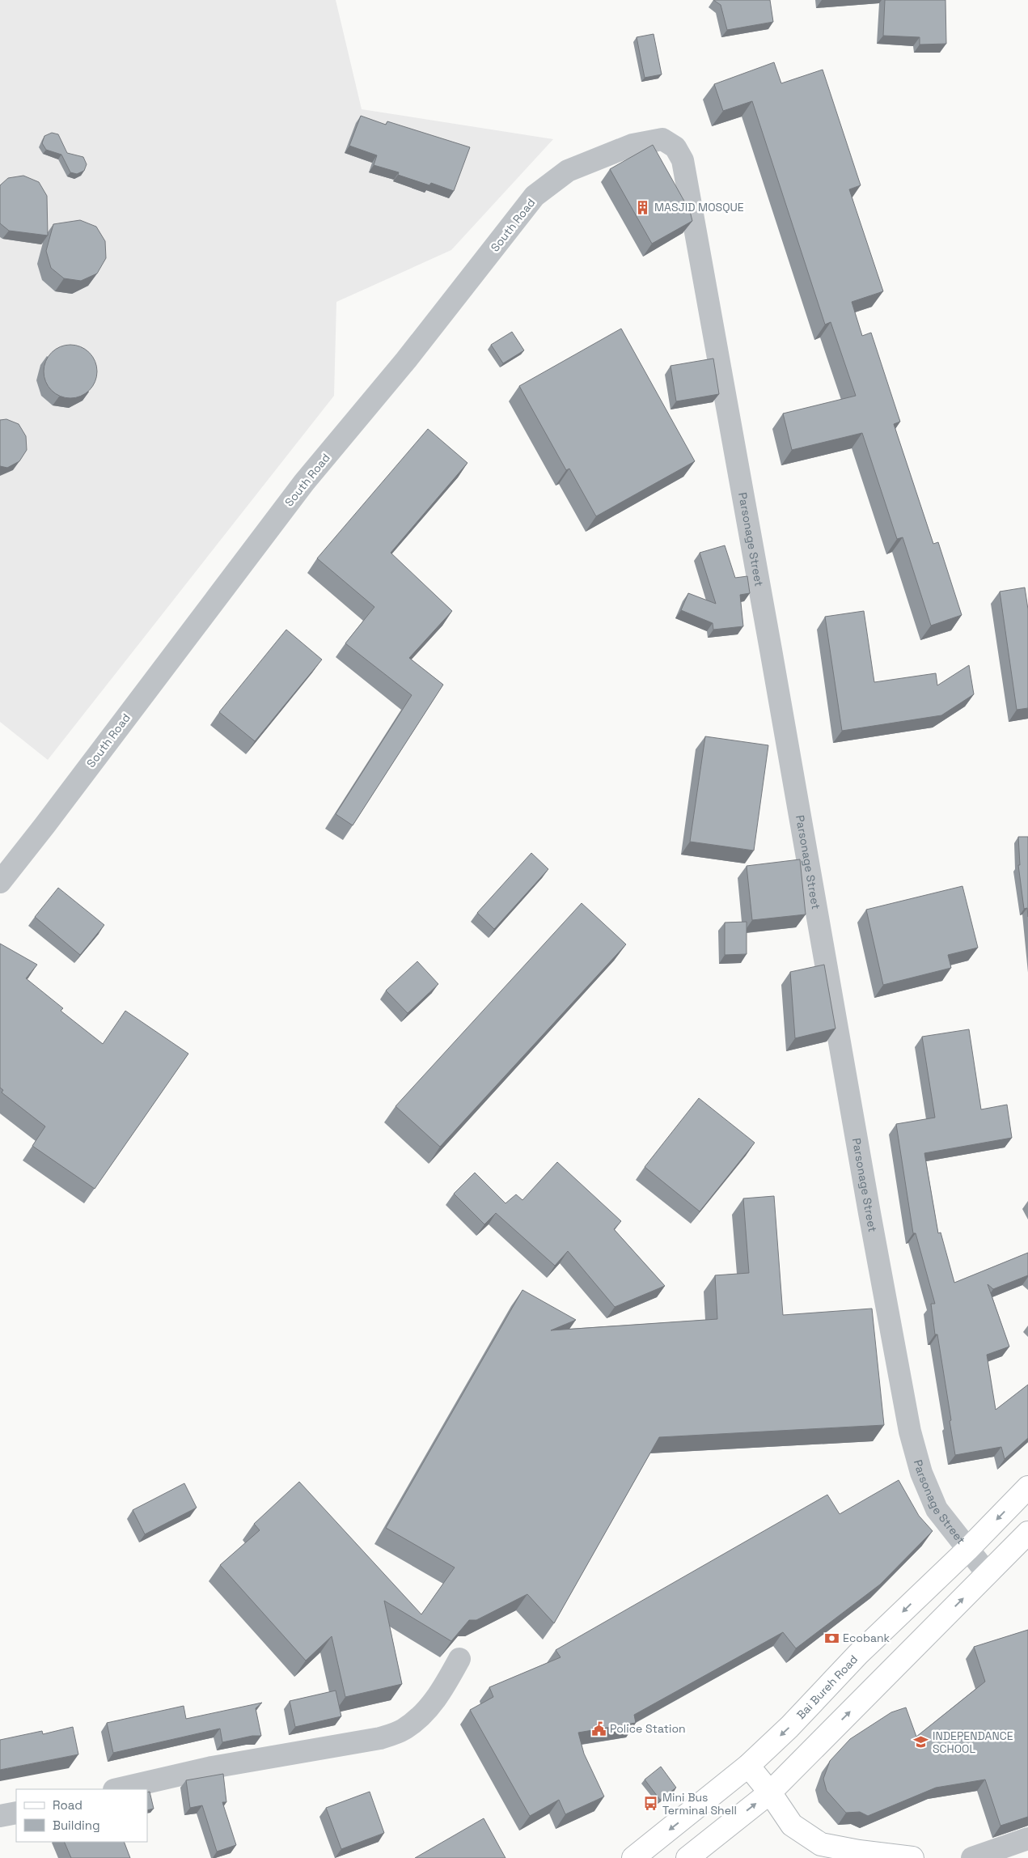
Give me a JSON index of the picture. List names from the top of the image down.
{
  "streets": {
    "main road": ["Bai Bureh Road"],
    "street": ["South Road", "Parsonage Street"]
  },
  "crossings": [
    ["South Road", "Parsonage Street"],
    ["Parsonage Street", "Bai Bureh Road"]
  ],
  "places": {
    "building": ["MASJID MOSQUE"],
    "bank": ["Ecobank"],
    "public building": ["Police Station"],
    "school or university": ["INDEPENDANCE SCHOOL"],
    "bus stop": ["Mini Bus Terminal Shell"]
  },
  "legend": ["Road", "Building"]
}
